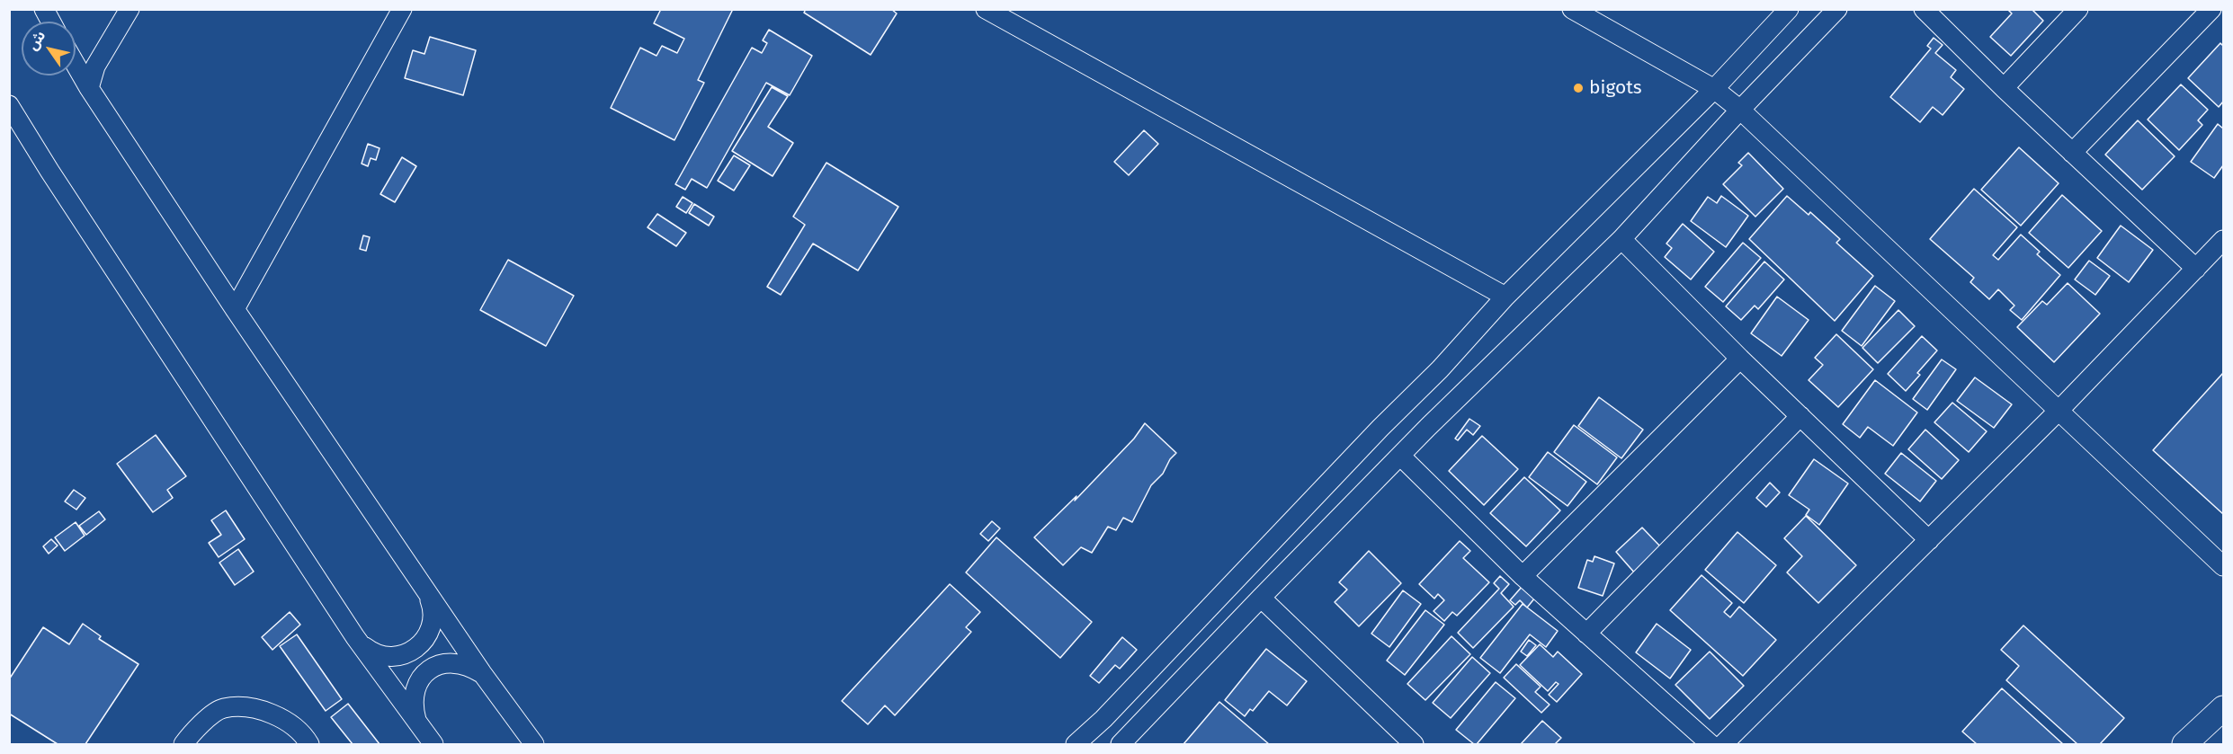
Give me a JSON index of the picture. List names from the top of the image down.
{
  "places": ["bigots"],
  "north": "top left"
}
